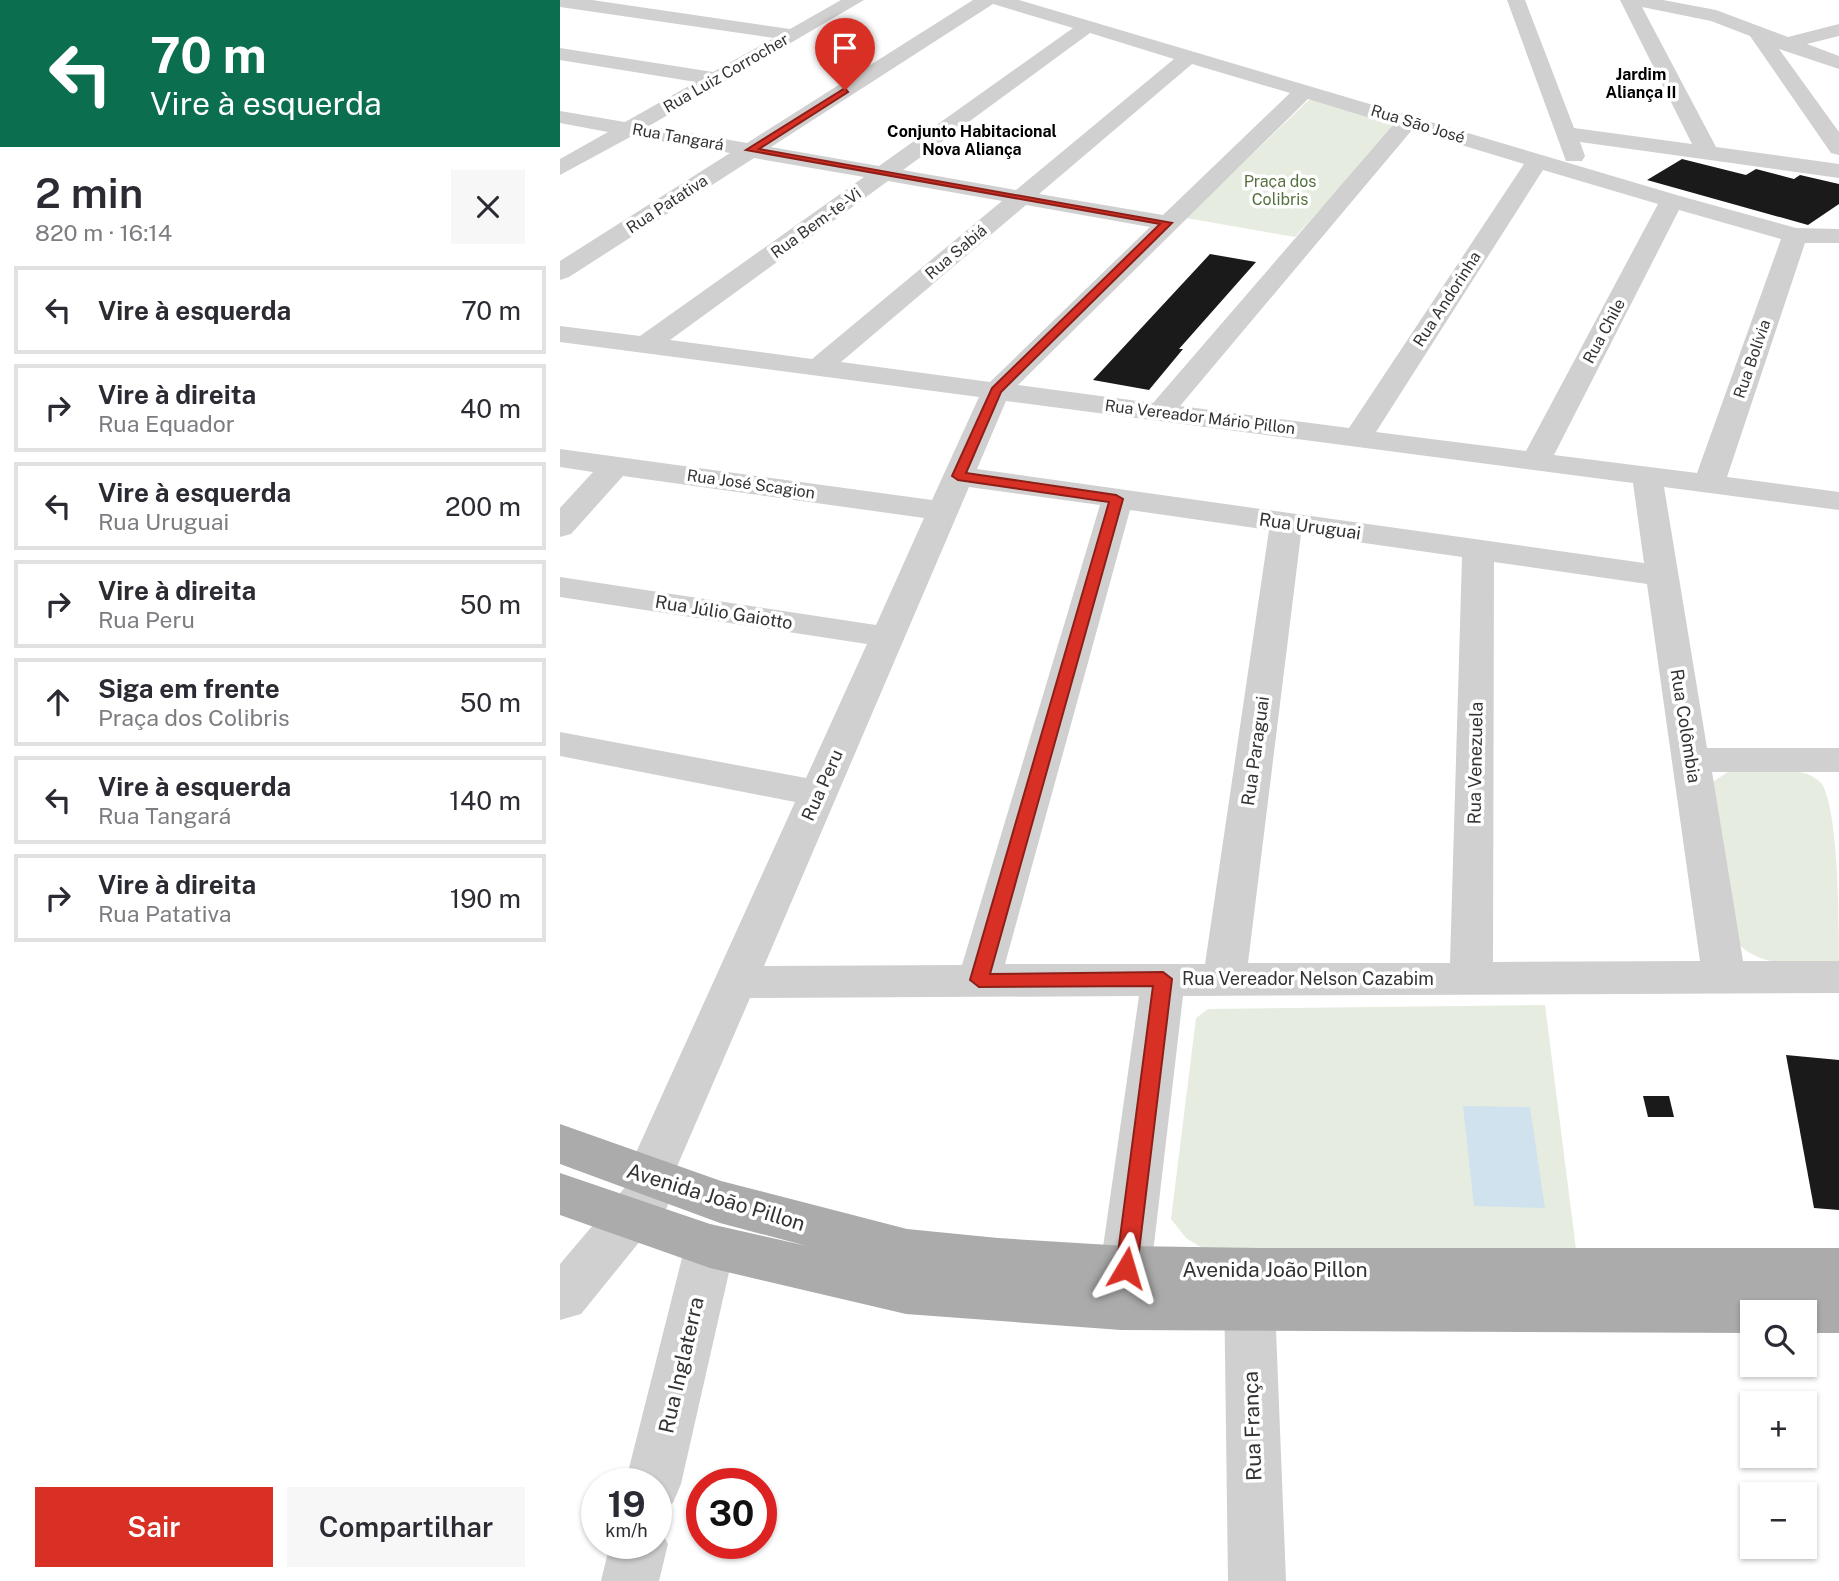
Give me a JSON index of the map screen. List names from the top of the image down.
{
  "streets": {
    "main road": ["Avenida João Pillon"],
    "street": [
      "Rua Luiz Corrocher",
      "Rua São José",
      "Rua Tangará",
      "Rua Patativa",
      "Rua Bem-te-Vi",
      "Rua Sabiá",
      "Rua Andorinha",
      "Rua Chile",
      "Rua Bolívia",
      "Rua Vereador Mário Pillon",
      "Rua José Scagion",
      "Rua Uruguai",
      "Rua Júlio Gaiotto",
      "Rua Colômbia",
      "Rua Paraguai",
      "Rua Venezuela",
      "Rua Peru",
      "Rua Vereador Nelson Cazabim",
      "Rua Inglaterra",
      "Rua França"
    ]
  },
  "crossings": [
    ["Rua Luiz Corrocher", "Rua Tangará"],
    ["Rua São José", "Rua Bem-te-Vi"],
    ["Rua São José", "Rua Sabiá"],
    ["Rua São José", "Rua Andorinha"],
    ["Rua São José", "Rua Chile"],
    ["Rua São José", "Rua Bolívia"],
    ["Rua Tangará", "Rua Patativa"],
    ["Rua Tangará", "Rua Bem-te-Vi"],
    ["Rua Tangará", "Rua Sabiá"],
    ["Rua Bem-te-Vi", "Rua Vereador Mário Pillon"],
    ["Rua Sabiá", "Rua Vereador Mário Pillon"],
    ["Rua Andorinha", "Rua Vereador Mário Pillon"],
    ["Rua Chile", "Rua Vereador Mário Pillon"],
    ["Rua Bolívia", "Rua Vereador Mário Pillon"],
    ["Rua Vereador Mário Pillon", "Rua Colômbia"],
    ["Rua Vereador Mário Pillon", "Rua Peru"],
    ["Rua José Scagion", "Rua Peru"],
    ["Rua Uruguai", "Rua Colômbia"],
    ["Rua Uruguai", "Rua Paraguai"],
    ["Rua Uruguai", "Rua Venezuela"],
    ["Rua Uruguai", "Rua Peru"],
    ["Rua Júlio Gaiotto", "Rua Peru"],
    ["Rua Colômbia", "Rua Vereador Nelson Cazabim"],
    ["Rua Paraguai", "Rua Vereador Nelson Cazabim"],
    ["Rua Venezuela", "Rua Vereador Nelson Cazabim"],
    ["Rua Peru", "Rua Vereador Nelson Cazabim"],
    ["Rua Peru", "Avenida João Pillon"],
    ["Avenida João Pillon", "Rua Inglaterra"],
    ["Avenida João Pillon", "Rua França"]
  ],
  "districts": ["Jardim Aliança II", "Conjunto Habitacional Nova Aliança"],
  "parks": ["Praça dos Colibris"],
  "page": {
    "turn": ["70 m", "Vire à esquerda"],
    "heading": ["2 min", "820 m · 16:14"],
    "list": [
      {
        "name": "Vire à esquerda",
        "value": "70 m"
      },
      {
        "name": "Vire à direita",
        "note": "Rua Equador",
        "value": "40 m"
      },
      {
        "name": "Vire à esquerda",
        "note": "Rua Uruguai",
        "value": "200 m"
      },
      {
        "name": "Vire à direita",
        "note": "Rua Peru",
        "value": "50 m"
      },
      {
        "name": "Siga em frente",
        "note": "Praça dos Colibris",
        "value": "50 m"
      },
      {
        "name": "Vire à esquerda",
        "note": "Rua Tangará",
        "value": "140 m"
      },
      {
        "name": "Vire à direita",
        "note": "Rua Patativa",
        "value": "190 m"
      }
    ],
    "map_buttons": ["+", "−"],
    "speed": "19 km/h",
    "limit": "30",
    "buttons": ["Sair", "Compartilhar"]
  }
}
